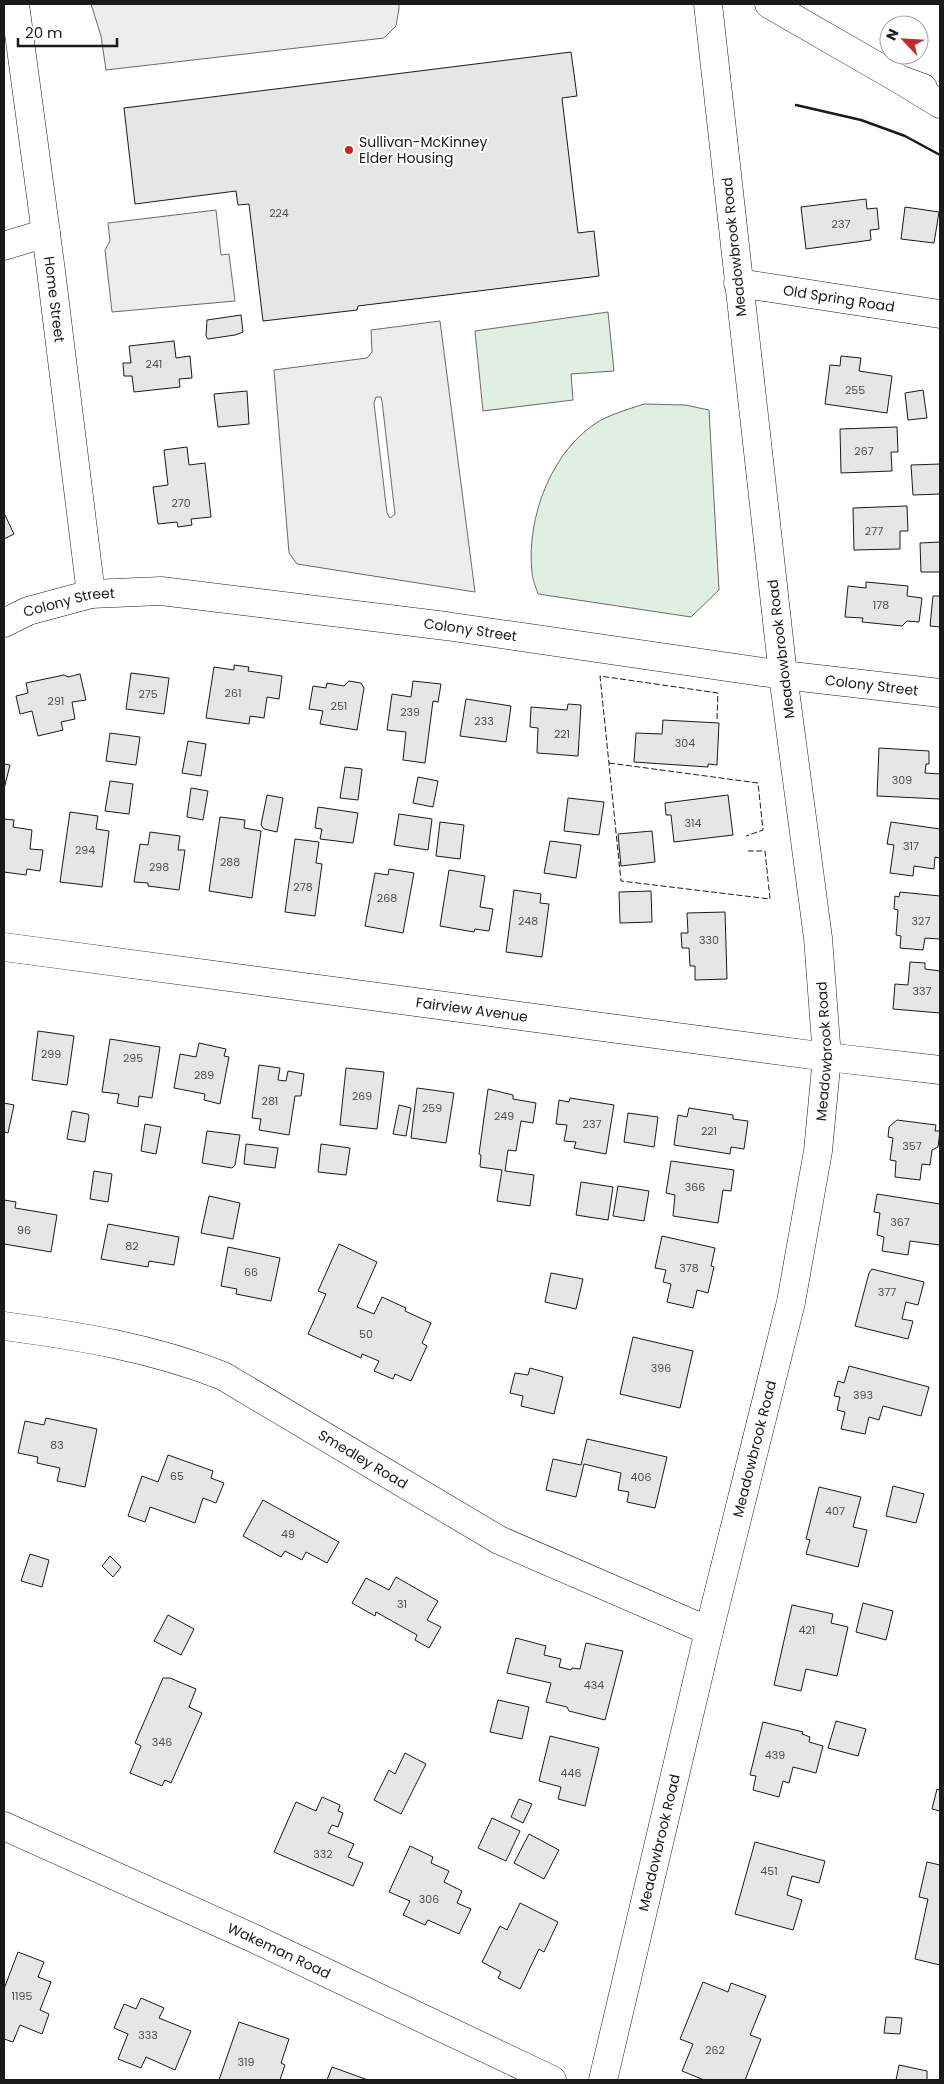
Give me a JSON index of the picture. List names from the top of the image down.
{
  "streets": {
    "main road": [
      "Meadowbrook Road",
      "Old Spring Road",
      "Home Street",
      "Colony Street",
      "Fairview Avenue",
      "Smedley Road",
      "Wakeman Road"
    ]
  },
  "crossings": [
    ["Meadowbrook Road", "Old Spring Road"],
    ["Meadowbrook Road", "Colony Street"],
    ["Meadowbrook Road", "Fairview Avenue"],
    ["Meadowbrook Road", "Smedley Road"],
    ["Home Street", "Colony Street"]
  ],
  "places": ["Sullivan-McKinney Elder Housing"],
  "house_numbers": [
    "224",
    "237",
    "241",
    "255",
    "267",
    "270",
    "277",
    "178",
    "261",
    "275",
    "291",
    "251",
    "239",
    "233",
    "221",
    "304",
    "309",
    "314",
    "317",
    "294",
    "288",
    "298",
    "278",
    "268",
    "248",
    "327",
    "330",
    "337",
    "299",
    "295",
    "289",
    "269",
    "281",
    "259",
    "249",
    "237",
    "221",
    "357",
    "366",
    "367",
    "96",
    "82",
    "378",
    "66",
    "377",
    "50",
    "396",
    "393",
    "83",
    "65",
    "406",
    "407",
    "49",
    "31",
    "421",
    "434",
    "346",
    "439",
    "446",
    "332",
    "451",
    "306",
    "1195",
    "333",
    "262",
    "319"
  ],
  "scale_bar": "20 m",
  "north": "top left"
}
